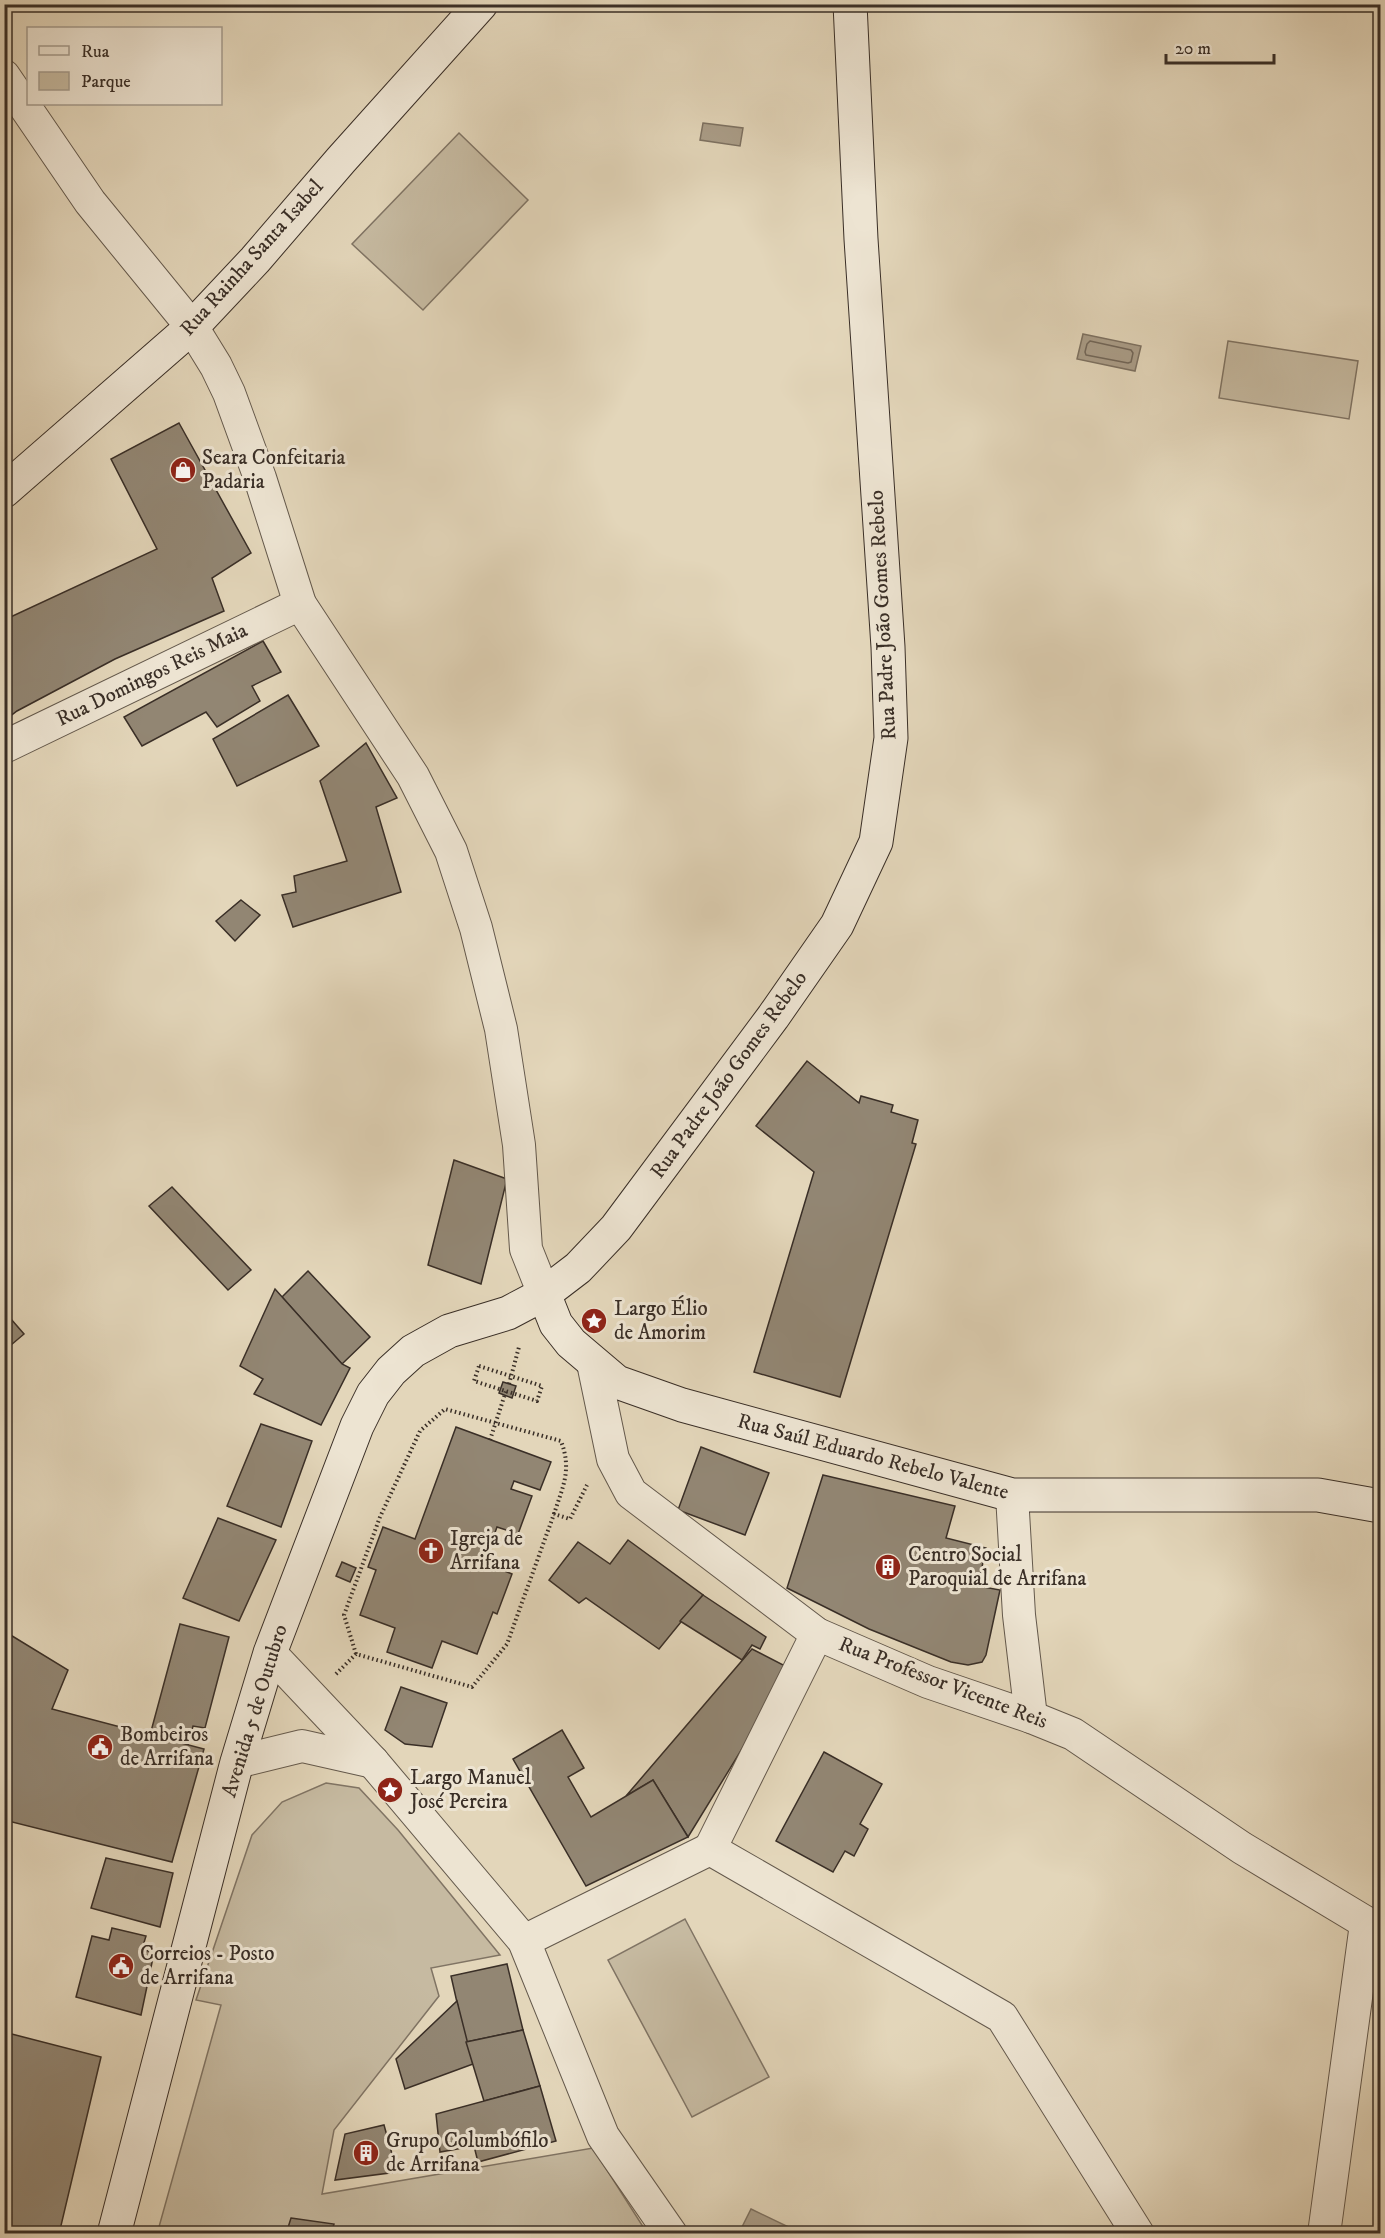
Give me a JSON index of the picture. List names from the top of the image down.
{
  "streets": {
    "main road": [
      "Rua Rainha Santa Isabel",
      "Rua Padre João Gomes Rebelo",
      "Rua Saúl Eduardo Rebelo Valente",
      "Avenida 5 de Outubro"
    ],
    "street": ["Rua Domingos Reis Maia", "Rua Professor Vicente Reis"]
  },
  "crossings": [
    ["Rua Padre João Gomes Rebelo", "Avenida 5 de Outubro"],
    ["Rua Saúl Eduardo Rebelo Valente", "Rua Professor Vicente Reis"]
  ],
  "places": {
    "shop": ["Seara Confeitaria Padaria"],
    "place": ["Largo Élio de Amorim", "Largo Manuel José Pereira"],
    "church": ["Igreja de Arrifana"],
    "building": ["Centro Social Paroquial de Arrifana", "Grupo Columbófilo de Arrifana"],
    "public building": ["Bombeiros de Arrifana", "Correios - Posto de Arrifana"]
  },
  "legend": ["Rua", "Parque"],
  "scale_bar": "20 m"
}
